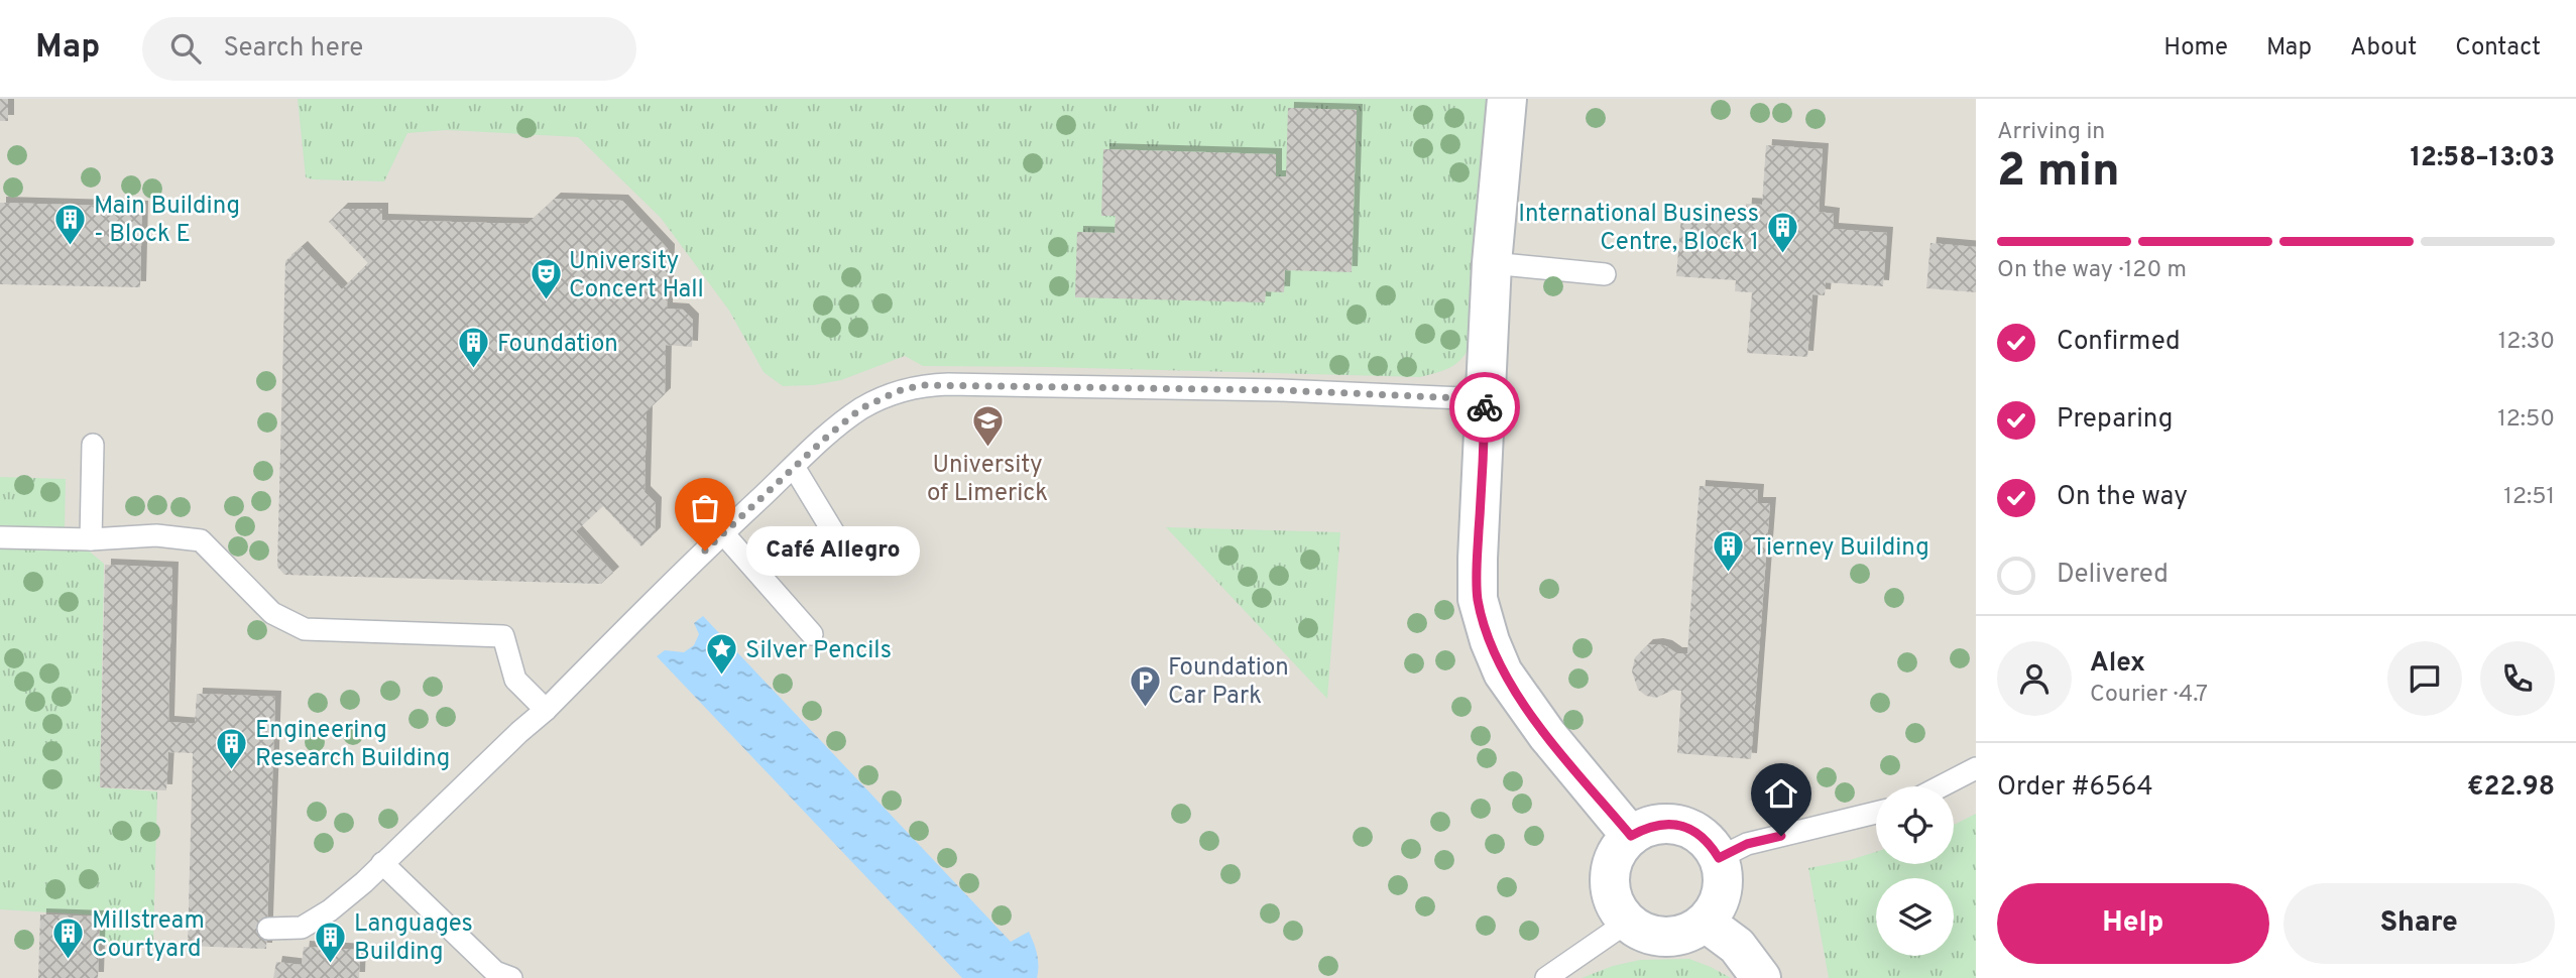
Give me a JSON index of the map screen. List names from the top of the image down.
{
  "places": {
    "building": [
      "Main Building - Block E",
      "International Business Centre, Block 1",
      "Foundation",
      "Tierney Building",
      "Engineering Research Building",
      "Millstream Courtyard",
      "Languages Building"
    ],
    "theatre": ["University Concert Hall"],
    "school or university": ["University of Limerick"],
    "other": ["Café Allegro"],
    "place": ["Silver Pencils"],
    "parking": ["Foundation Car Park"]
  },
  "page": {
    "header": "Map",
    "search": "Search here",
    "nav": [
      "Home",
      "Map",
      "About",
      "Contact"
    ],
    "heading": ["2 min", "Arriving in", "12:58–13:03"],
    "panel": [
      "Alex",
      "Courier · 4.7",
      "Order #6564",
      "€22.98"
    ],
    "bar": "On the way · 120 m",
    "list": [
      ["Confirmed", "12:30"],
      ["Preparing", "12:50"],
      ["On the way", "12:51"],
      "Delivered"
    ],
    "bubble": "Café Allegro",
    "buttons": ["Help", "Share"]
  }
}
